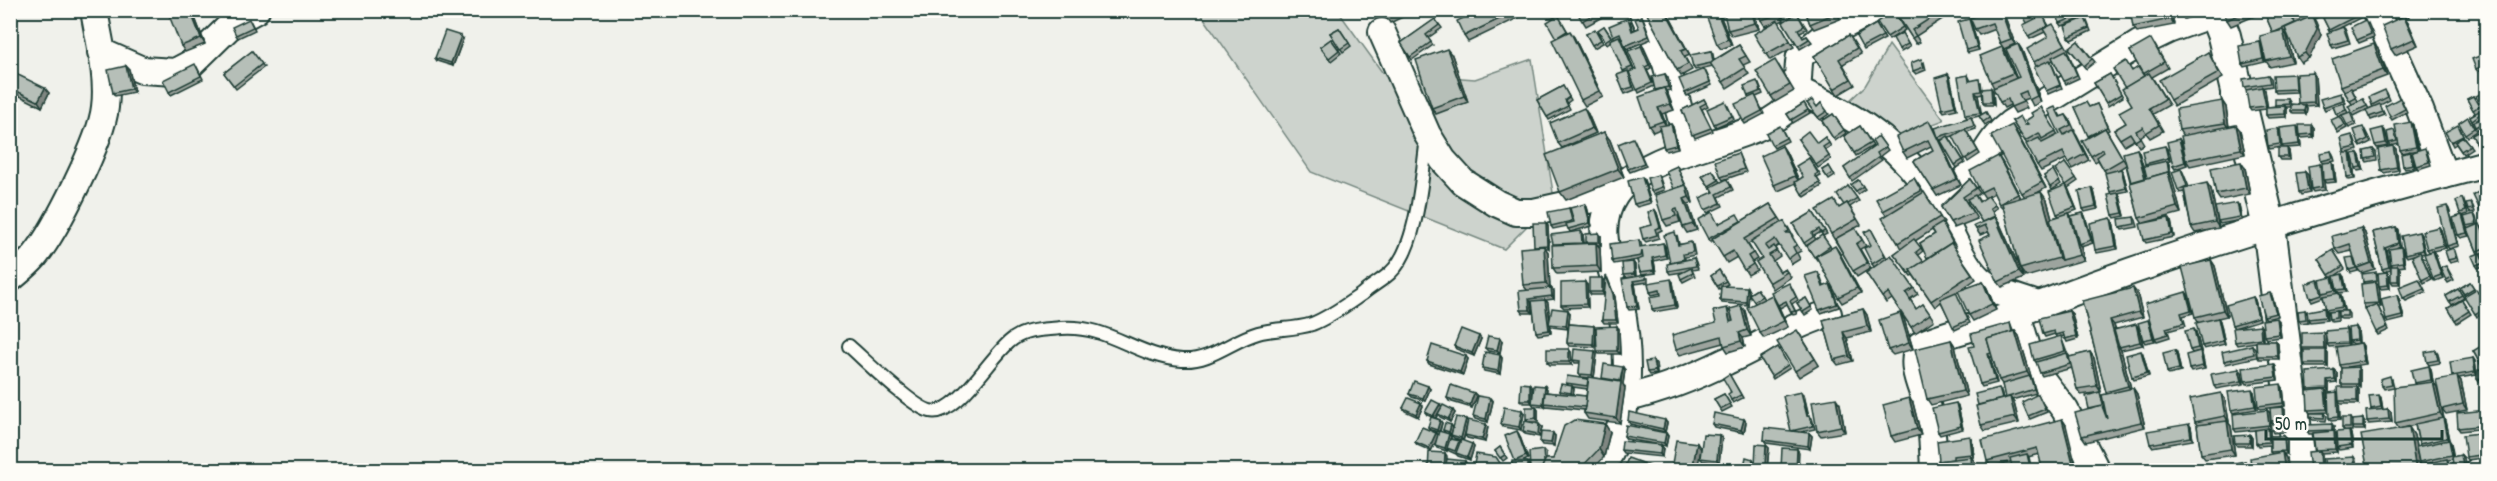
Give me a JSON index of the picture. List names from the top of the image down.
{
  "scale_bar": "50 m"
}
